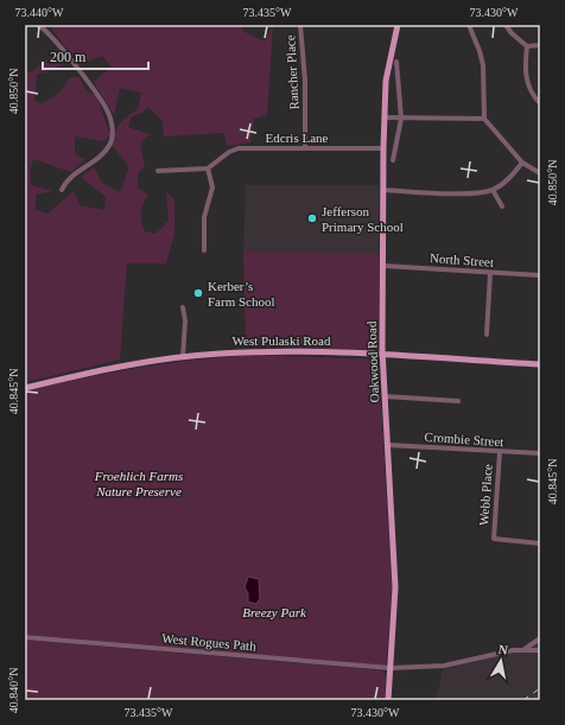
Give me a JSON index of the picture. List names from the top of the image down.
{
  "streets": {
    "main road": ["West Pulaski Road", "Oakwood Road"],
    "street": [
      "Rancher Place",
      "Edcris Lane",
      "North Street",
      "Crombie Street",
      "Webb Place",
      "West Rogues Path"
    ]
  },
  "crossings": [
    ["Rancher Place", "Edcris Lane"],
    ["Edcris Lane", "Oakwood Road"],
    ["North Street", "Oakwood Road"],
    ["West Pulaski Road", "Oakwood Road"],
    ["Oakwood Road", "Crombie Street"],
    ["Oakwood Road", "West Rogues Path"],
    ["Crombie Street", "Webb Place"]
  ],
  "parks": ["Froehlich Farms Nature Preserve", "Breezy Park"],
  "places": ["Jefferson Primary School", "Kerber’s Farm School"],
  "scale_bar": "200 m",
  "north": "top",
  "coordinates": [
    "73.440°W",
    "73.435°W",
    "73.430°W",
    "40.850°N",
    "40.845°N",
    "40.840°N"
  ]
}
